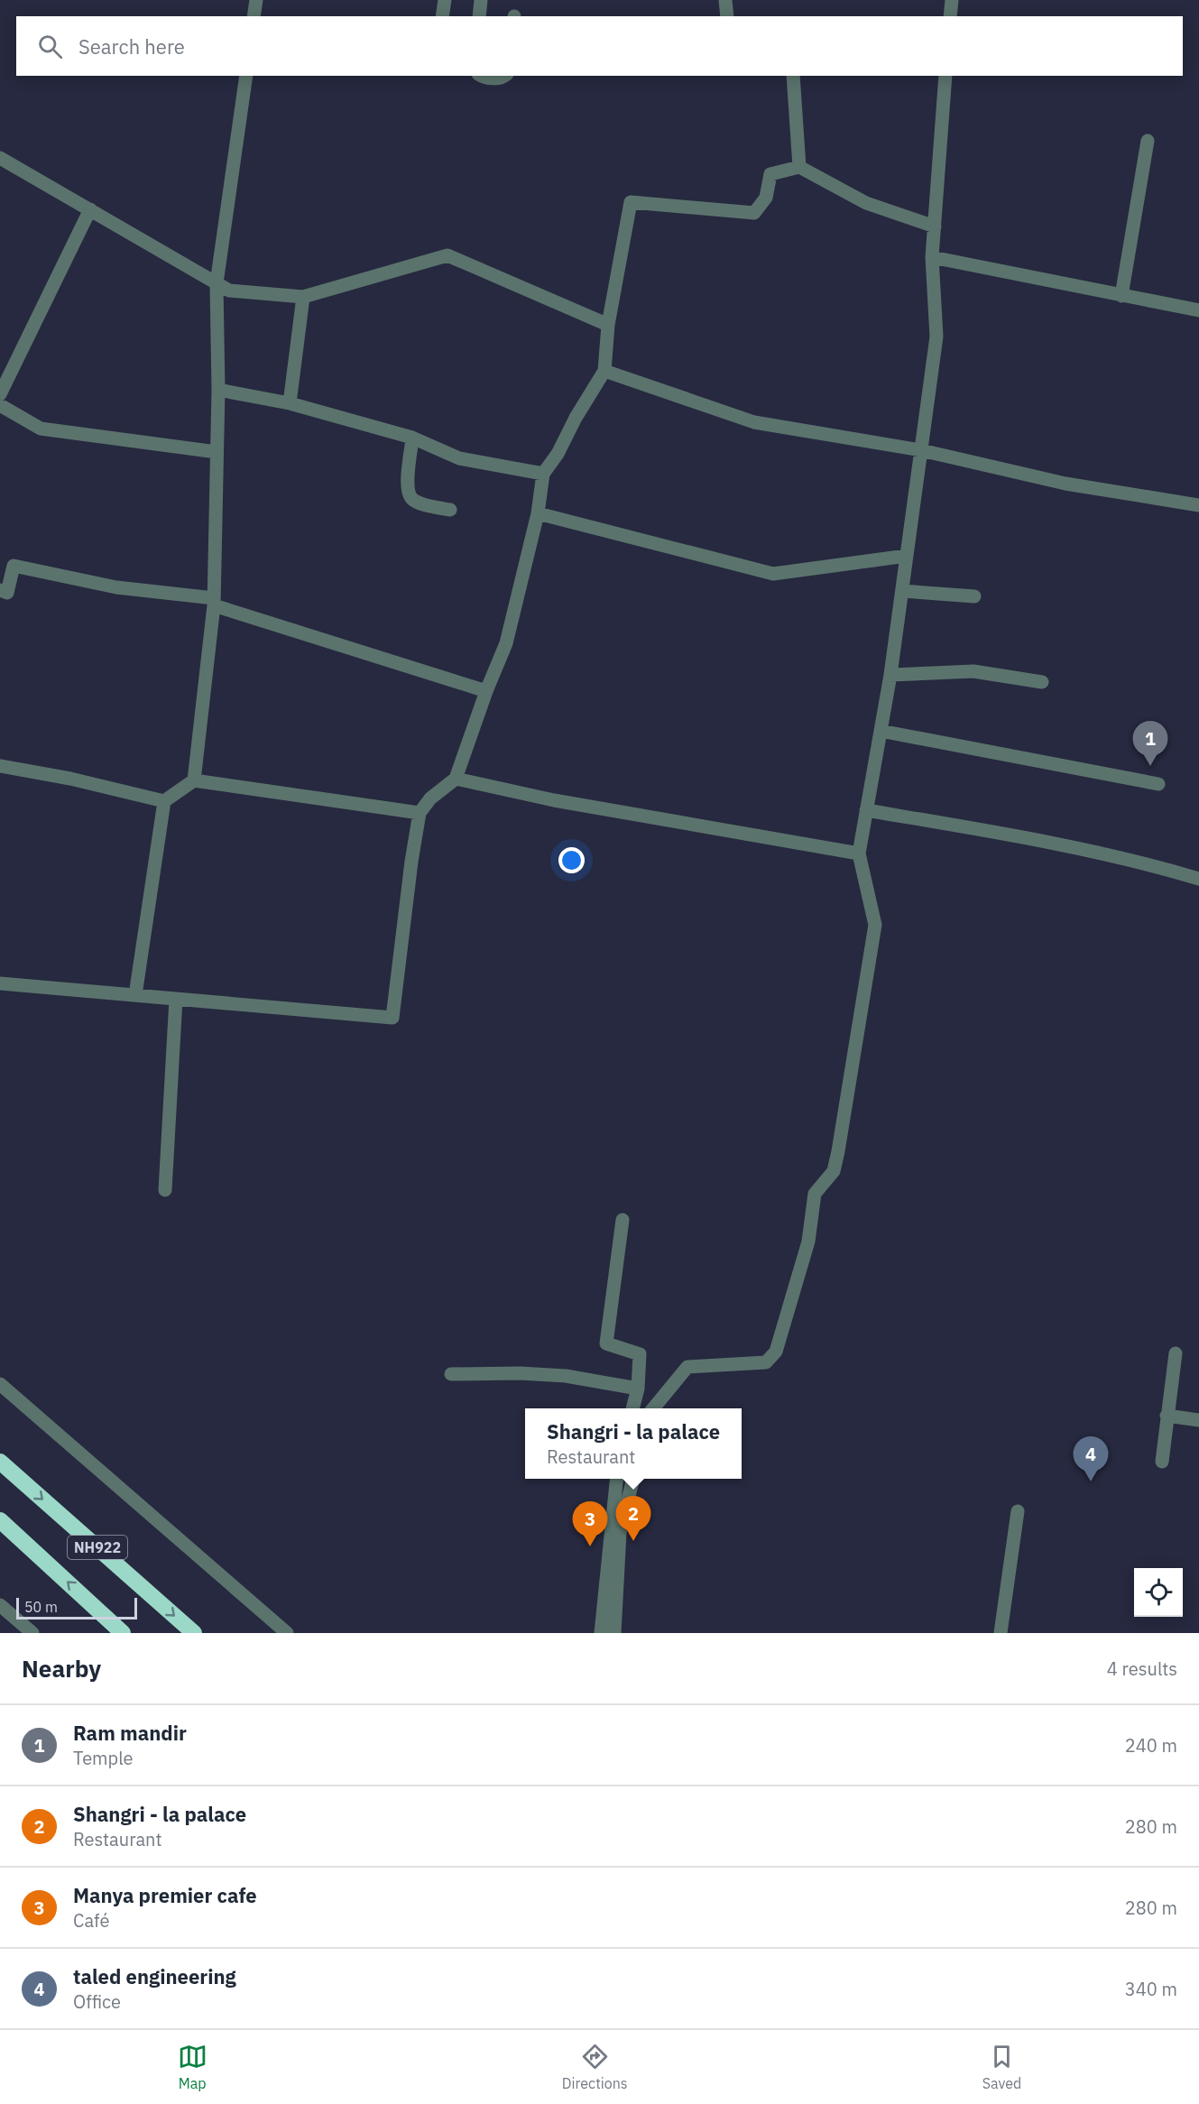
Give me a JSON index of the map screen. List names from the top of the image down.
{
  "streets": {
    "highway": ["NH922"]
  },
  "scale_bar": "50 m",
  "page": {
    "search": "Search here",
    "pins": [
      "1",
      "4",
      "2",
      "3"
    ],
    "popup": ["Shangri - la palace", "Restaurant"],
    "scale": "50 m",
    "heading": ["Nearby", "4 results"],
    "list": [
      {
        "mark": "1",
        "name": "Ram mandir",
        "note": "Temple",
        "value": "240 m"
      },
      {
        "mark": "2",
        "name": "Shangri - la palace",
        "note": "Restaurant",
        "value": "280 m"
      },
      {
        "mark": "3",
        "name": "Manya premier cafe",
        "note": "Café",
        "value": "280 m"
      },
      {
        "mark": "4",
        "name": "taled engineering",
        "note": "Office",
        "value": "340 m"
      }
    ],
    "nav": ["Map", "Directions", "Saved"]
  }
}
